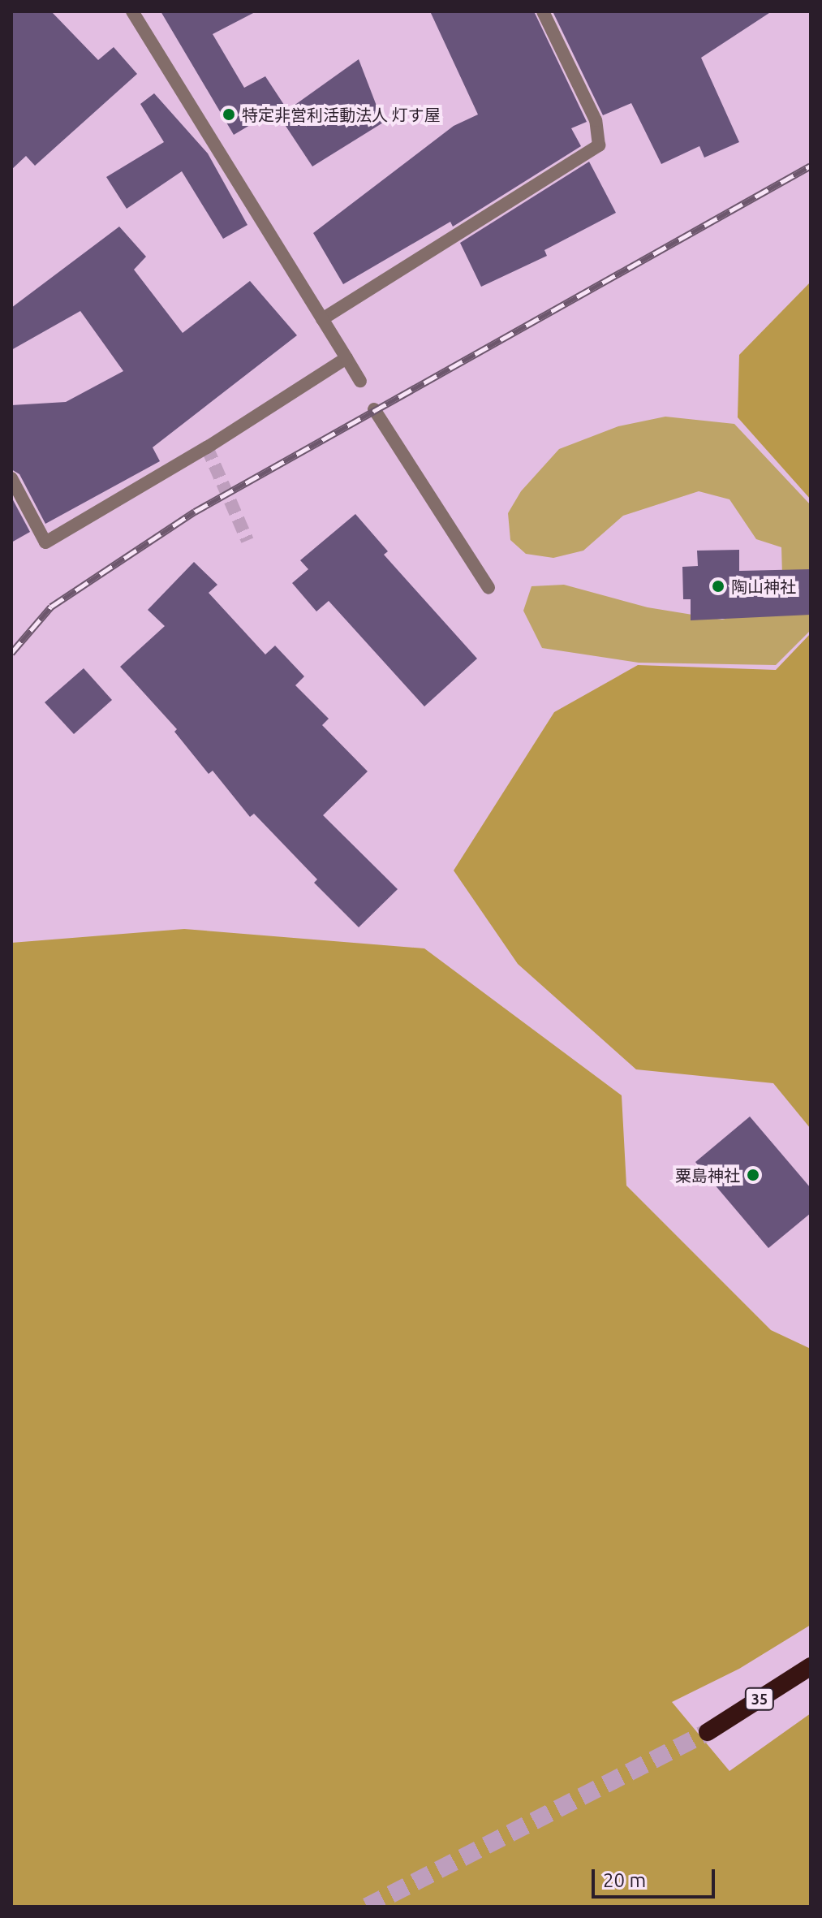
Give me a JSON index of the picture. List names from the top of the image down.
{
  "streets": {
    "highway": ["35"]
  },
  "places": ["特定非営利活動法人 灯す屋", "陶山神社", "粟島神社"],
  "scale_bar": "20 m"
}
